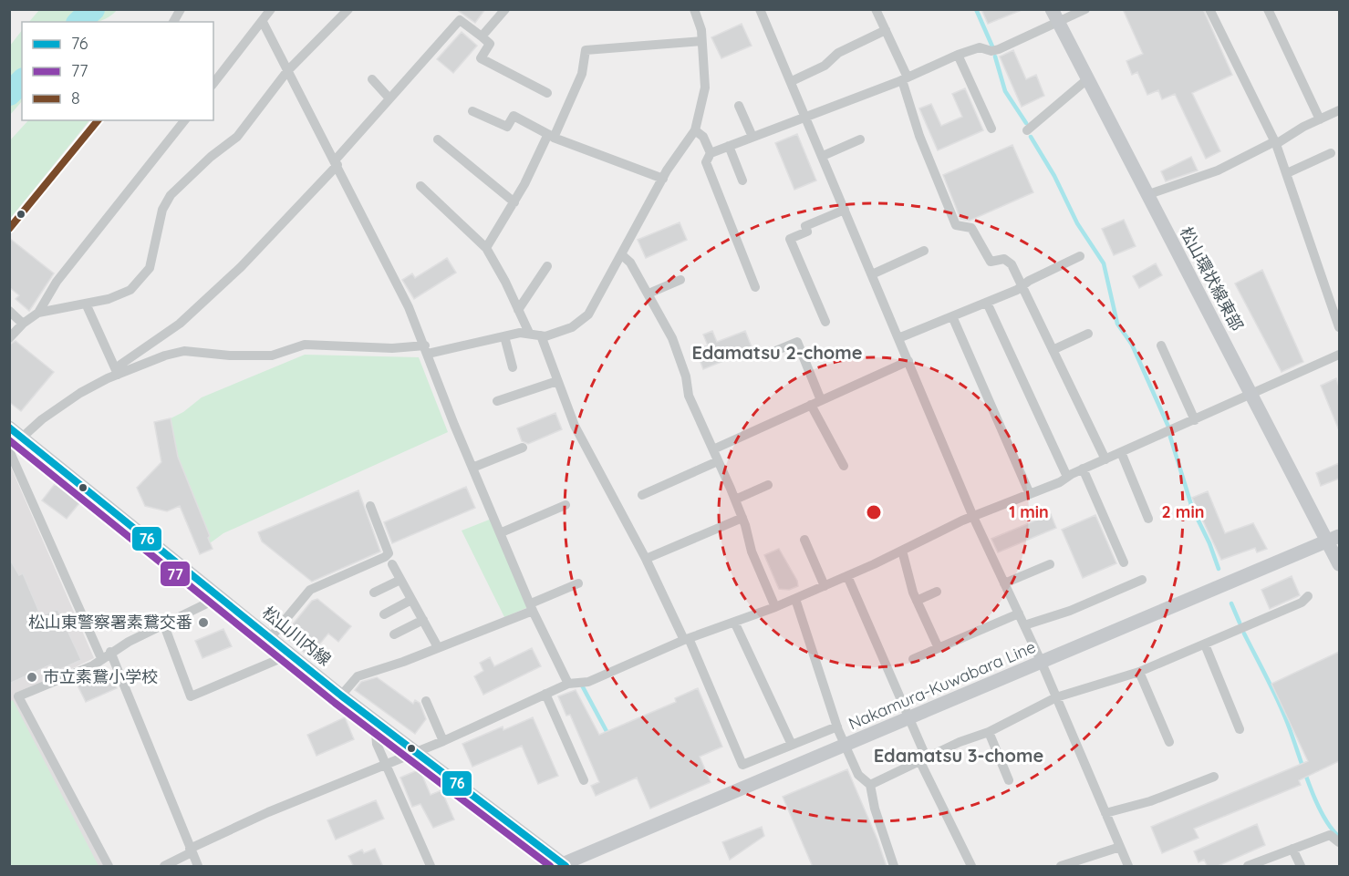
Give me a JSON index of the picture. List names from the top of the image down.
{
  "streets": {
    "street": ["松山環状線東部", "松山川内線", "Nakamura-Kuwabara Line"]
  },
  "crossings": [
    ["松山環状線東部", "Nakamura-Kuwabara Line"],
    ["松山川内線", "Nakamura-Kuwabara Line"]
  ],
  "districts": ["Edamatsu 2-chome", "Edamatsu 3-chome"],
  "places": ["松山東警察署素鵞交番", "市立素鵞小学校"],
  "lines": ["transit line 8", "transit line 76", "transit line 77"],
  "legend": ["76", "77", "8"],
  "rings": ["1 min", "2 min"]
}
